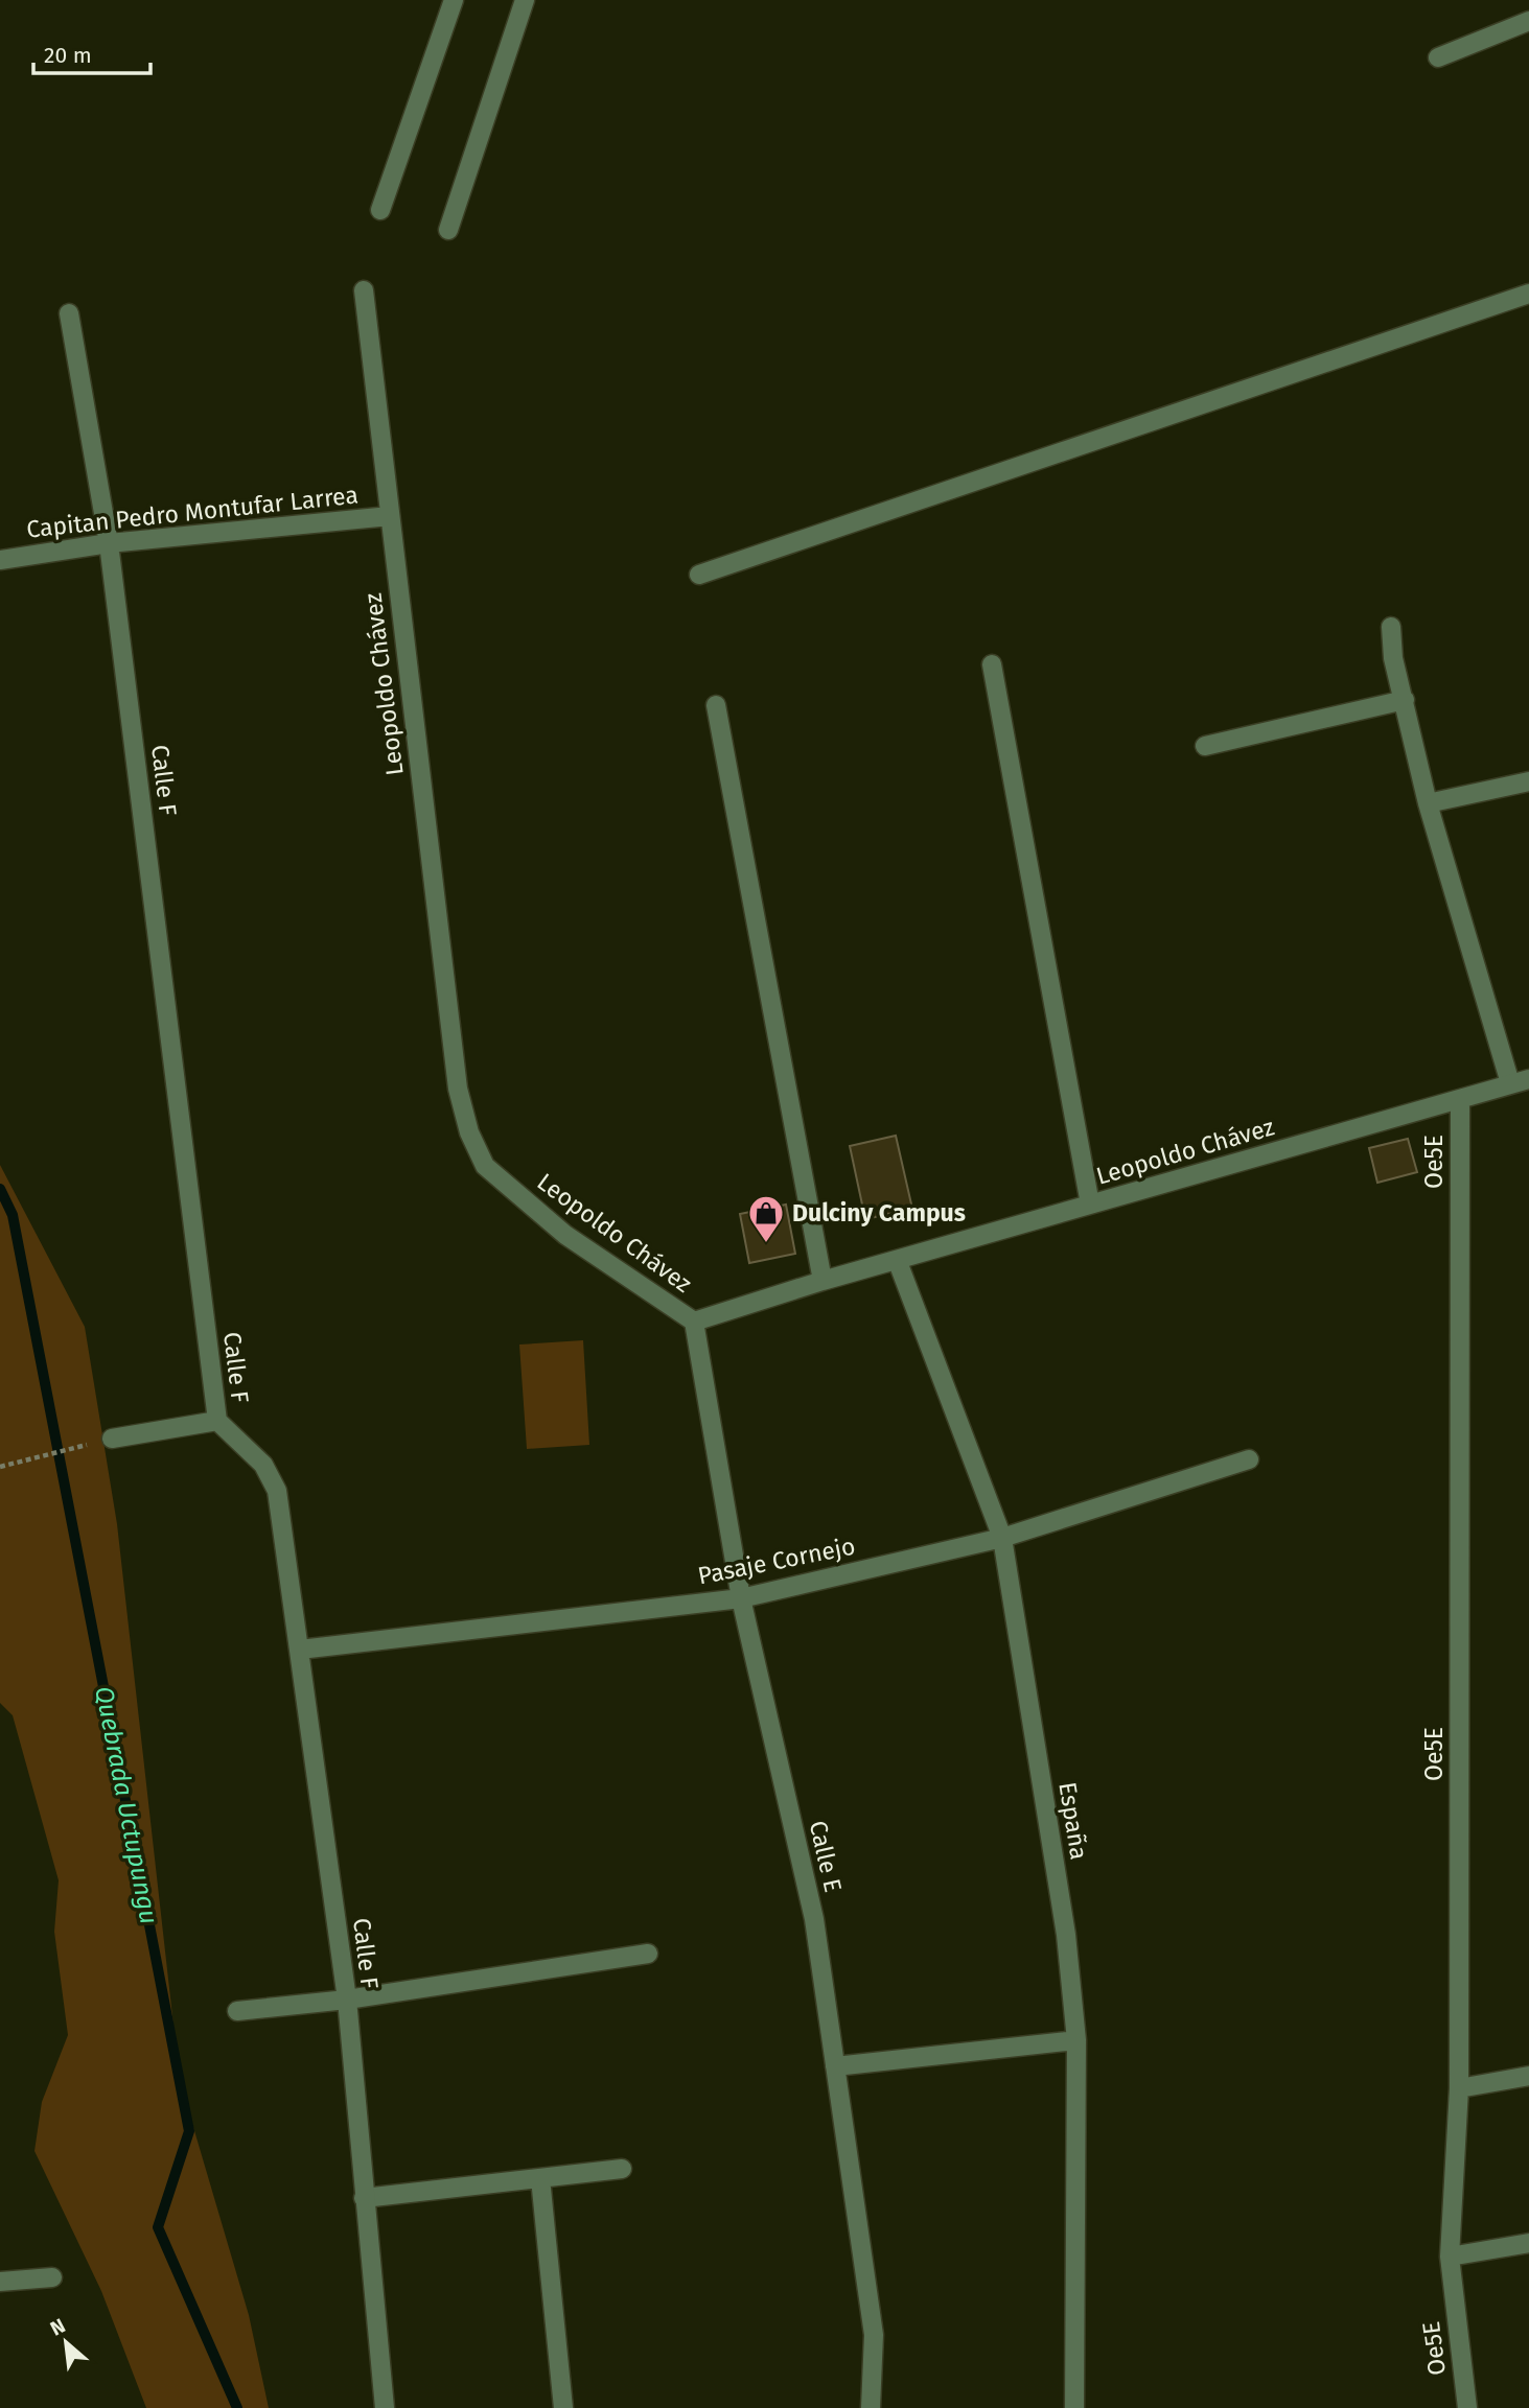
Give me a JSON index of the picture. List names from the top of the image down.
{
  "streets": {
    "street": [
      "Capitan Pedro Montufar Larrea",
      "Leopoldo Chávez",
      "Calle F",
      "Oe5E",
      "Pasaje Cornejo",
      "España",
      "Calle E"
    ]
  },
  "crossings": [
    ["Capitan Pedro Montufar Larrea", "Leopoldo Chávez"],
    ["Capitan Pedro Montufar Larrea", "Calle F"],
    ["Leopoldo Chávez", "Oe5E"],
    ["Leopoldo Chávez", "España"],
    ["Leopoldo Chávez", "Calle E"],
    ["Calle F", "Pasaje Cornejo"],
    ["Pasaje Cornejo", "España"],
    ["Pasaje Cornejo", "Calle E"]
  ],
  "water": ["Quebrada Uctupungu"],
  "places": {
    "shop": ["Dulciny Campus"]
  },
  "scale_bar": "20 m",
  "north": "top left"
}
